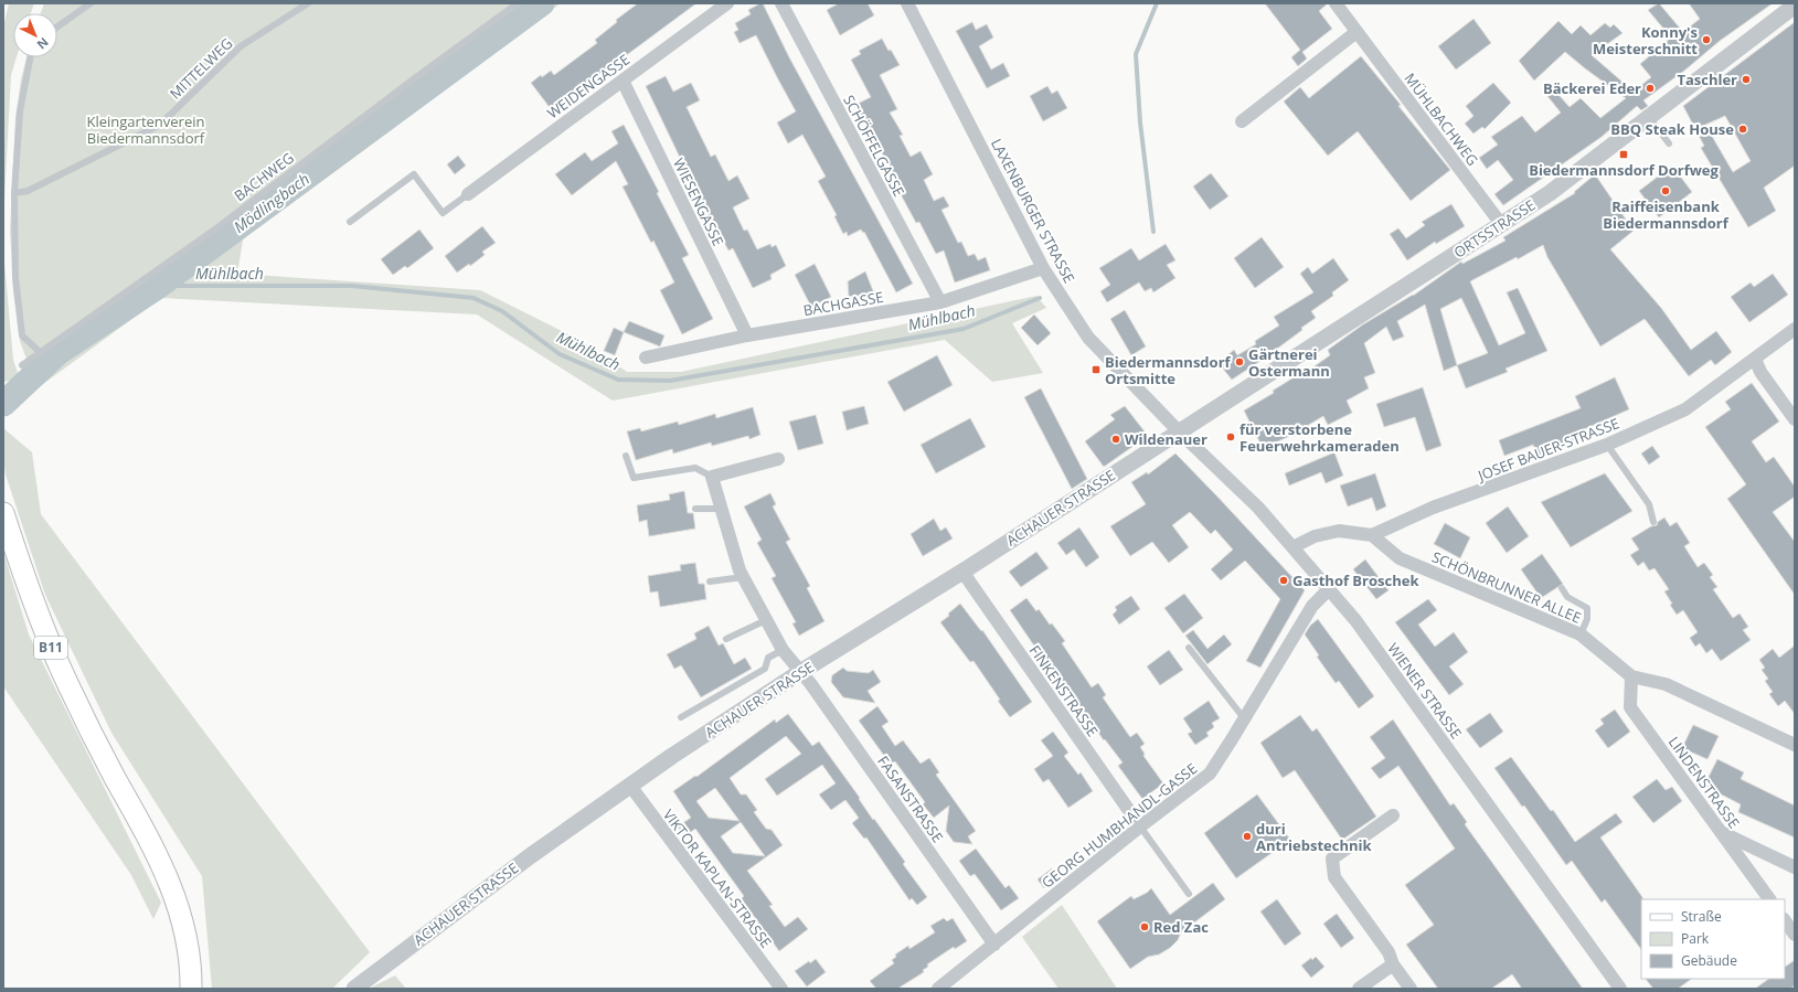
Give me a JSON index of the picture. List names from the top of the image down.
{
  "streets": {
    "main road": ["B11"],
    "street": [
      "WEIDENGASSE",
      "MÜHLBACHWEG",
      "SCHÖFFELGASSE",
      "WIESENGASSE",
      "LAXENBURGER STRASSE",
      "ORTSSTRASSE",
      "BACHGASSE",
      "JOSEF BAUER-STRASSE",
      "ACHAUER STRASSE",
      "SCHÖNBRUNNER ALLEE",
      "FINKENSTRASSE",
      "WIENER STRASSE",
      "LINDENSTRASSE",
      "FASANSTRASSE",
      "GEORG HUMBHANDL-GASSE",
      "VIKTOR KAPLAN-STRASSE"
    ],
    "lane": ["MITTELWEG", "BACHWEG"]
  },
  "crossings": [
    ["WEIDENGASSE", "WIESENGASSE"],
    ["MÜHLBACHWEG", "ORTSSTRASSE"],
    ["SCHÖFFELGASSE", "BACHGASSE"],
    ["WIESENGASSE", "BACHGASSE"],
    ["LAXENBURGER STRASSE", "ORTSSTRASSE"],
    ["LAXENBURGER STRASSE", "BACHGASSE"],
    ["LAXENBURGER STRASSE", "ACHAUER STRASSE"],
    ["LAXENBURGER STRASSE", "WIENER STRASSE"],
    ["ORTSSTRASSE", "ACHAUER STRASSE"],
    ["ORTSSTRASSE", "WIENER STRASSE"],
    ["JOSEF BAUER-STRASSE", "SCHÖNBRUNNER ALLEE"],
    ["ACHAUER STRASSE", "FINKENSTRASSE"],
    ["ACHAUER STRASSE", "WIENER STRASSE"],
    ["ACHAUER STRASSE", "FASANSTRASSE"],
    ["ACHAUER STRASSE", "VIKTOR KAPLAN-STRASSE"],
    ["SCHÖNBRUNNER ALLEE", "LINDENSTRASSE"],
    ["FINKENSTRASSE", "GEORG HUMBHANDL-GASSE"],
    ["WIENER STRASSE", "GEORG HUMBHANDL-GASSE"],
    ["FASANSTRASSE", "GEORG HUMBHANDL-GASSE"]
  ],
  "water": ["Mödlingbach", "Mühlbach"],
  "parks": ["Kleingartenverein Biedermannsdorf"],
  "places": {
    "other": [
      "Konny's Meisterschnitt",
      "Taschler",
      "Bäckerei Eder",
      "BBQ Steak House",
      "Raiffeisenbank Biedermannsdorf",
      "Gärtnerei Ostermann",
      "für verstorbene Feuerwehrkameraden",
      "Wildenauer",
      "Gasthof Broschek",
      "duri Antriebstechnik",
      "Red Zac"
    ],
    "transit": ["Biedermannsdorf Dorfweg", "Biedermannsdorf Ortsmitte"]
  },
  "legend": ["Straße", "Park", "Gebäude"],
  "north": "bottom right"
}
